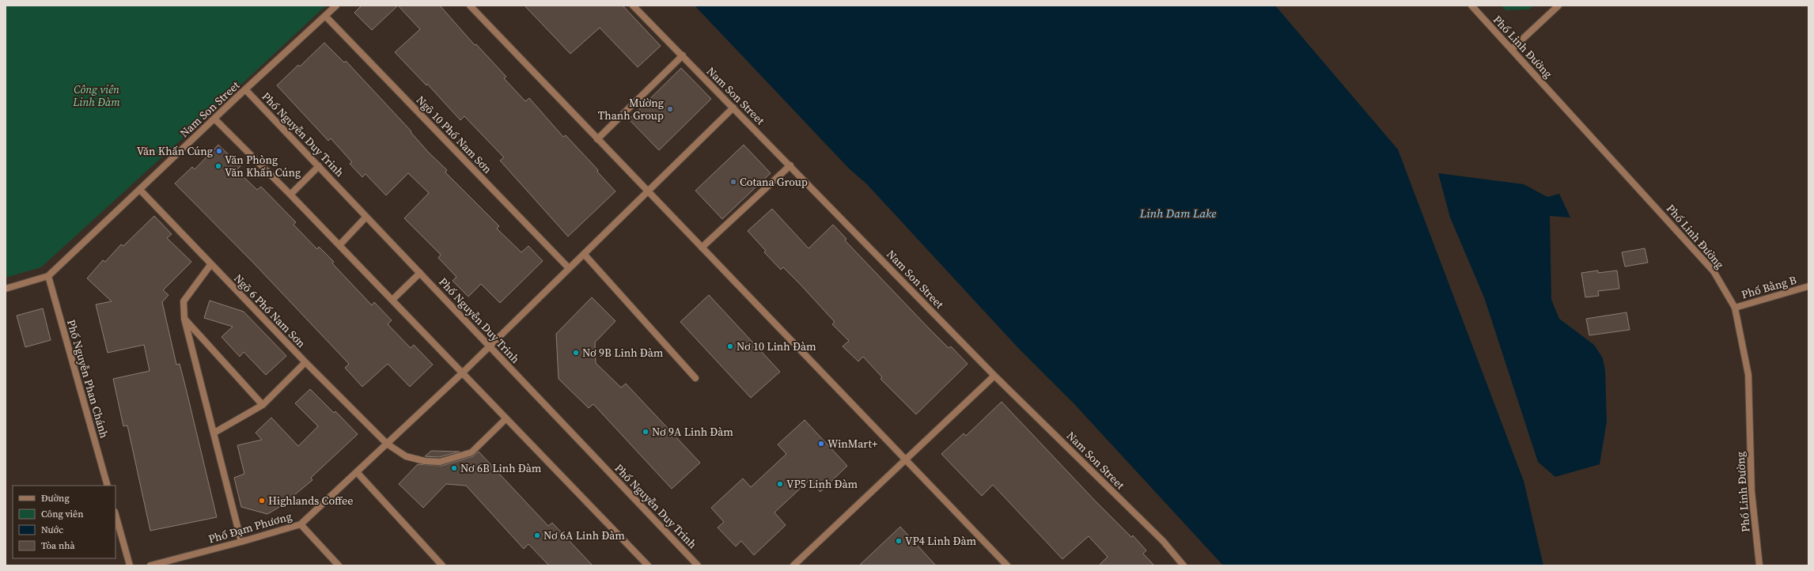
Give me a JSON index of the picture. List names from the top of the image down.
{
  "streets": {
    "street": [
      "Phố Linh Đường",
      "Nam Son Street",
      "Phố Nguyễn Duy Trinh",
      "Ngõ 10 Phố Nam Sơn",
      "Phố Bằng B",
      "Ngõ 6 Phố Nam Sơn",
      "Phố Nguyễn Phan Chánh",
      "Phố Đạm Phương"
    ]
  },
  "crossings": [
    ["Phố Linh Đường", "Phố Bằng B"],
    ["Nam Son Street", "Phố Nguyễn Duy Trinh"],
    ["Nam Son Street", "Ngõ 10 Phố Nam Sơn"],
    ["Nam Son Street", "Ngõ 6 Phố Nam Sơn"],
    ["Nam Son Street", "Phố Nguyễn Phan Chánh"]
  ],
  "water": ["Linh Dam Lake"],
  "parks": ["Công viên Linh Đàm"],
  "places": [
    "Mường Thanh Group",
    "Văn Khấn Cúng",
    "Văn Phòng Văn Khấn Cúng",
    "Cotana Group",
    "Nơ 10 Linh Đàm",
    "Nơ 9B Linh Đàm",
    "Nơ 9A Linh Đàm",
    "WinMart+",
    "Nơ 6B Linh Đàm",
    "VP5 Linh Đàm",
    "Highlands Coffee",
    "Nơ 6A Linh Đàm",
    "VP4 Linh Đàm"
  ],
  "legend": [
    "Đường",
    "Công viên",
    "Nước",
    "Tòa nhà"
  ]
}
